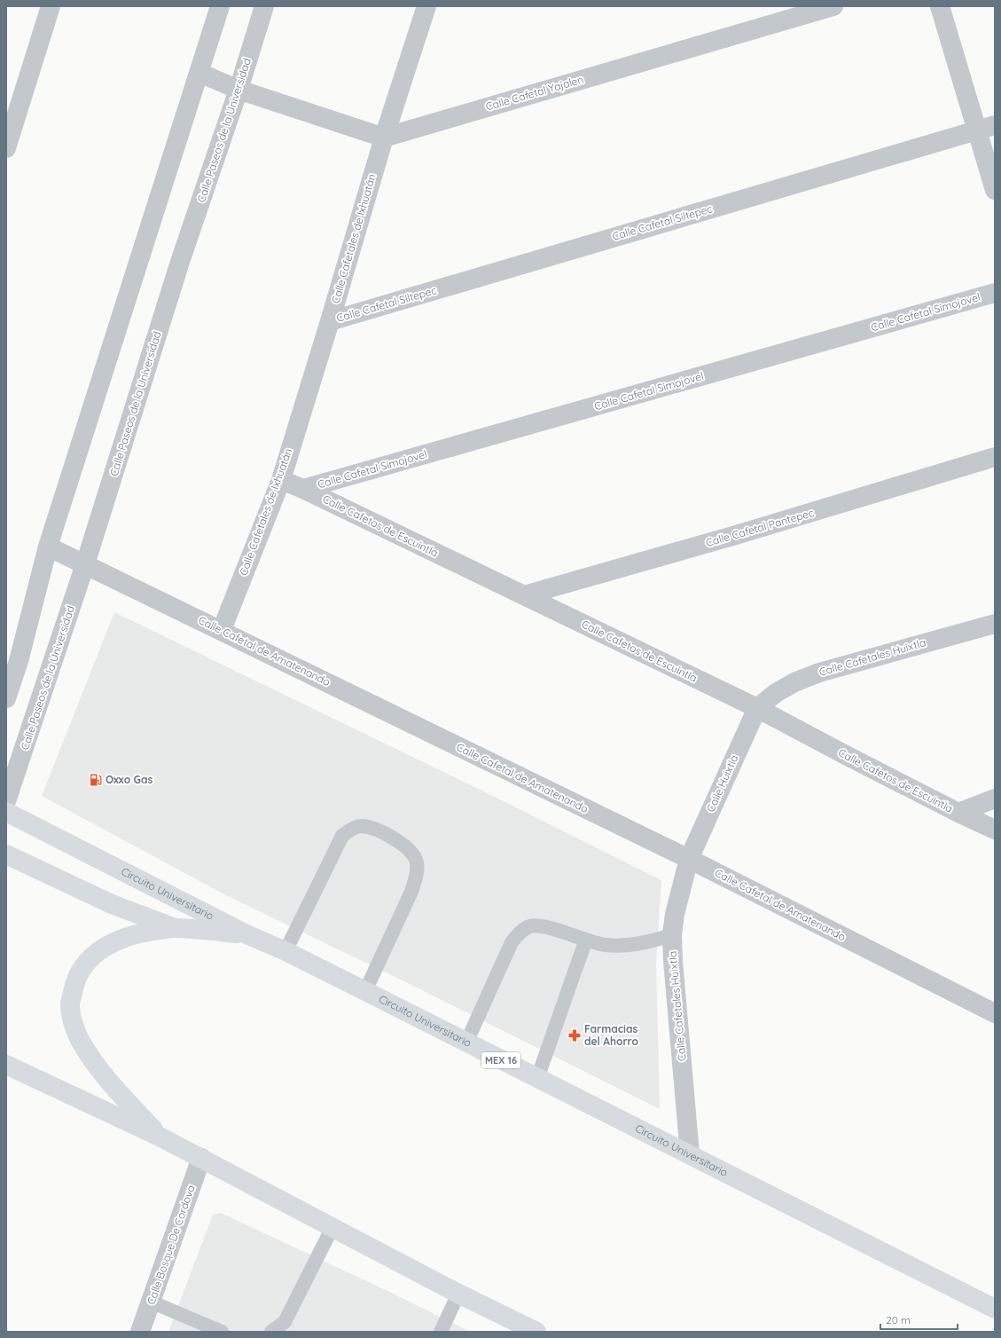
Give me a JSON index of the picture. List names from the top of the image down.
{
  "streets": {
    "highway": ["Circuito Universitario", "MEX 16"],
    "street": [
      "Calle Cafetal Yajalen",
      "Calle Paseos de la Universidad",
      "Calle Cafetal Siltepec",
      "Calle Cafetales de Ixhuatán",
      "Calle Cafetal Simojovel",
      "Calle Cafetos de Escuintla",
      "Calle Cafetal Pantepec",
      "Calle Cafetal de Amatenando",
      "Calle Cafetales Huixtla",
      "Calle Huixtla",
      "Calle Bosque De Cordova"
    ]
  },
  "crossings": [
    ["Calle Cafetal Yajalen", "Calle Cafetales de Ixhuatán"],
    ["Calle Paseos de la Universidad", "Calle Cafetal de Amatenando"],
    ["Calle Cafetal Siltepec", "Calle Cafetales de Ixhuatán"],
    ["Calle Cafetales de Ixhuatán", "Calle Cafetos de Escuintla"],
    ["Calle Cafetales de Ixhuatán", "Calle Cafetal de Amatenando"],
    ["Calle Cafetal Simojovel", "Calle Cafetos de Escuintla"],
    ["Calle Cafetos de Escuintla", "Calle Cafetal Pantepec"],
    ["Calle Cafetos de Escuintla", "Calle Cafetales Huixtla"],
    ["Calle Cafetos de Escuintla", "Calle Huixtla"],
    ["Calle Cafetal de Amatenando", "Calle Cafetales Huixtla"],
    ["Calle Cafetal de Amatenando", "Calle Huixtla"],
    ["Calle Cafetales Huixtla", "Calle Huixtla"],
    ["Calle Cafetales Huixtla", "Circuito Universitario"]
  ],
  "places": {
    "fuel station": ["Oxxo Gas"],
    "pharmacy": ["Farmacias del Ahorro"]
  },
  "scale_bar": "20 m"
}
